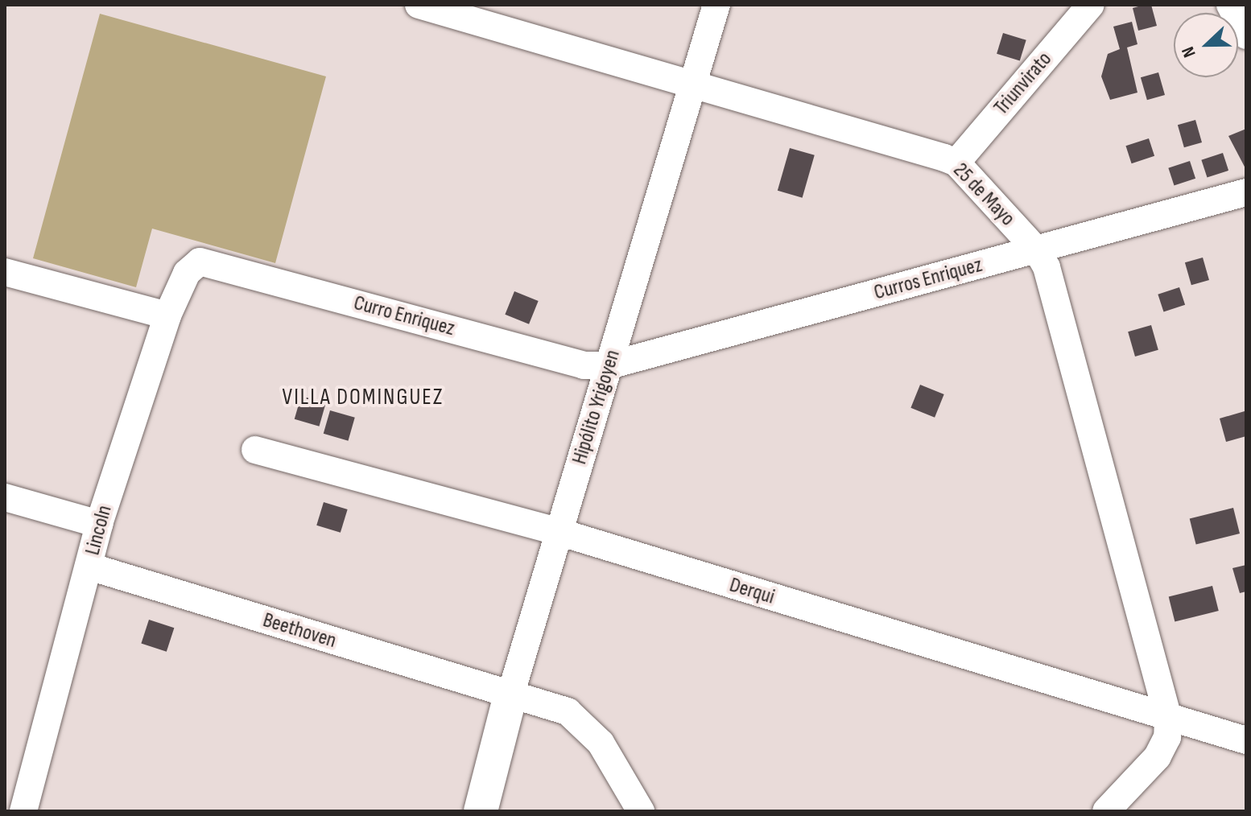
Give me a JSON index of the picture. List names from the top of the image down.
{
  "streets": {
    "main road": ["Hipólito Yrigoyen"],
    "street": [
      "Triunvirato",
      "25 de Mayo",
      "Curros Enriquez",
      "Curro Enriquez",
      "Lincoln",
      "Derqui",
      "Beethoven"
    ]
  },
  "crossings": [
    ["Triunvirato", "25 de Mayo"],
    ["25 de Mayo", "Curros Enriquez"],
    ["25 de Mayo", "Hipólito Yrigoyen"],
    ["25 de Mayo", "Derqui"],
    ["Curros Enriquez", "Curro Enriquez"],
    ["Curros Enriquez", "Hipólito Yrigoyen"],
    ["Curro Enriquez", "Hipólito Yrigoyen"],
    ["Curro Enriquez", "Lincoln"],
    ["Hipólito Yrigoyen", "Derqui"],
    ["Hipólito Yrigoyen", "Beethoven"],
    ["Lincoln", "Beethoven"]
  ],
  "districts": ["VILLA DOMINGUEZ"],
  "north": "left"
}
